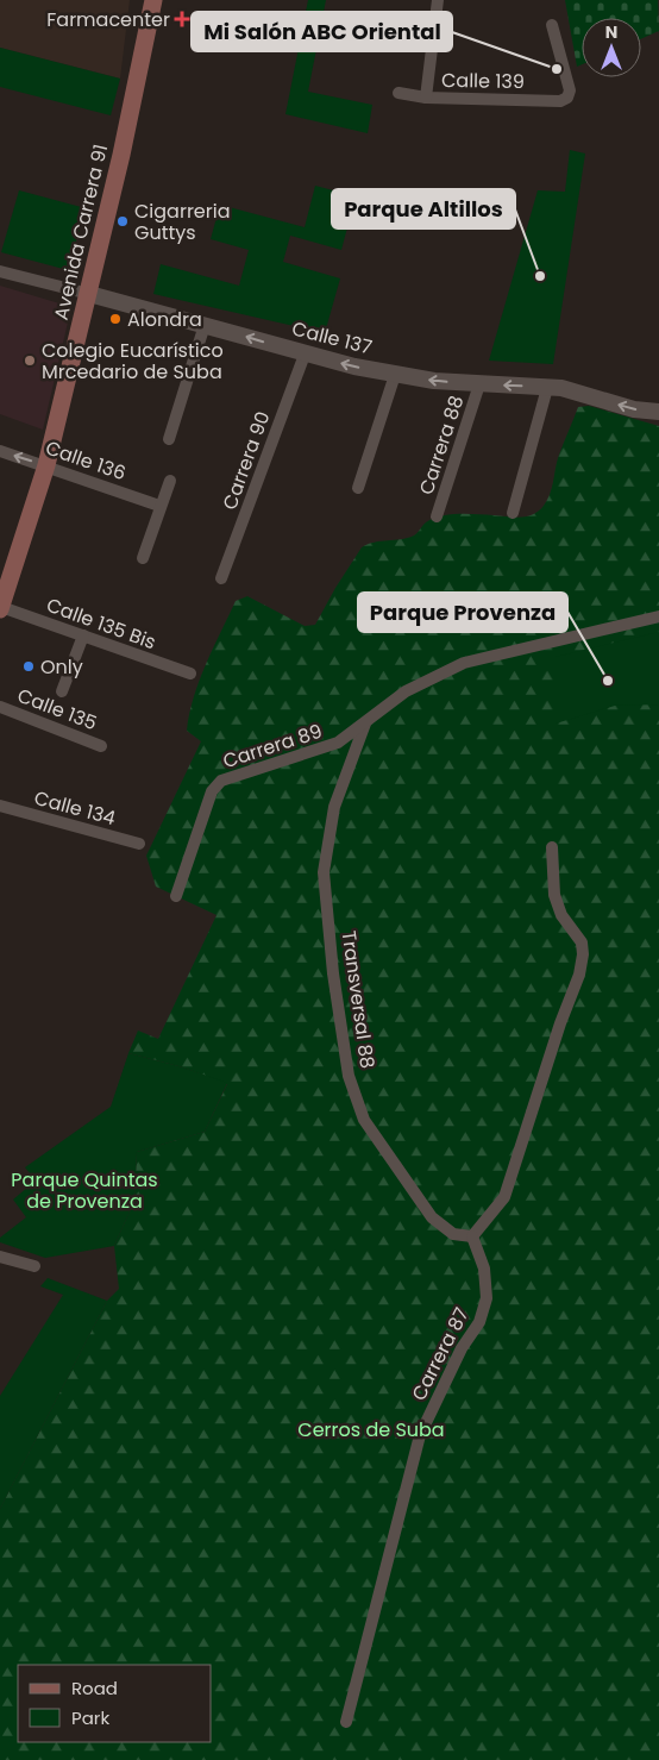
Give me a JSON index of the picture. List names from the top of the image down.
{
  "streets": {
    "main road": ["Avenida Carrera 91"],
    "street": [
      "Calle 139",
      "Calle 137",
      "Carrera 88",
      "Calle 136",
      "Carrera 90",
      "Calle 135 Bis",
      "Calle 135",
      "Carrera 89",
      "Calle 134",
      "Transversal 88",
      "Carrera 87"
    ]
  },
  "crossings": [
    ["Avenida Carrera 91", "Calle 137"],
    ["Avenida Carrera 91", "Calle 136"],
    ["Avenida Carrera 91", "Calle 135 Bis"],
    ["Calle 137", "Carrera 88"],
    ["Calle 137", "Carrera 90"],
    ["Carrera 89", "Transversal 88"],
    ["Transversal 88", "Carrera 87"]
  ],
  "one_way": ["Calle 137"],
  "parks": ["Parque Quintas de Provenza", "Cerros de Suba"],
  "places": {
    "health": ["Farmacenter"],
    "other": [
      "Mi Salón ABC Oriental",
      "Cigarreria Guttys",
      "Parque Altillos",
      "Alondra",
      "Colegio Eucarístico Mrcedario de Suba",
      "Only",
      "Parque Provenza"
    ]
  },
  "legend": ["Road", "Park"],
  "north": "top"
}
